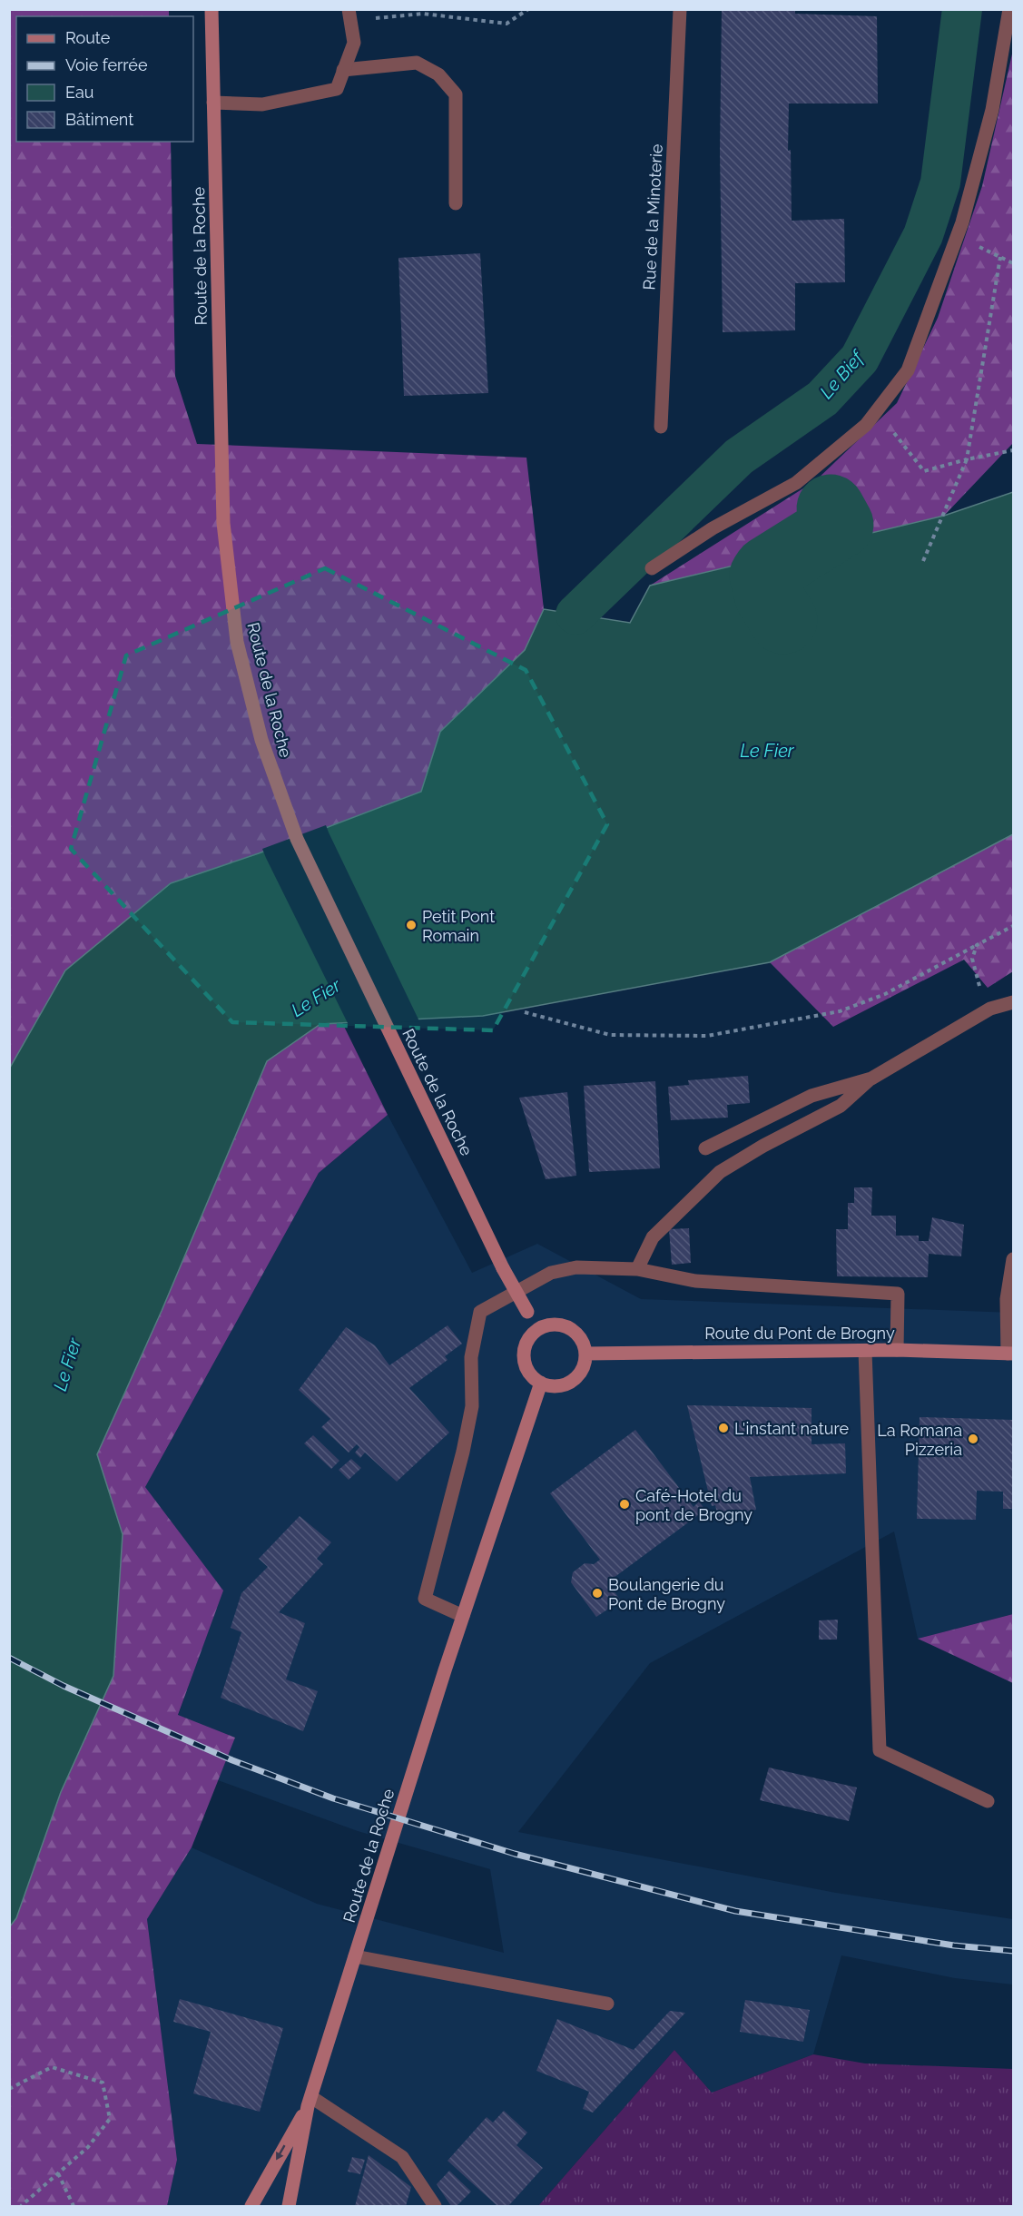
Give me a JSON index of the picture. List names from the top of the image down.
{
  "streets": {
    "main road": ["Route de la Roche", "Route du Pont de Brogny"],
    "street": ["Rue de la Minoterie"]
  },
  "crossings": [
    ["Route de la Roche", "Route du Pont de Brogny"]
  ],
  "water": ["Le Bief", "Le Fier"],
  "places": [
    "Petit Pont Romain",
    "L'instant nature",
    "La Romana Pizzeria",
    "Café-Hotel du pont de Brogny",
    "Boulangerie du Pont de Brogny"
  ],
  "legend": [
    "Route",
    "Voie ferrée",
    "Eau",
    "Bâtiment"
  ]
}
